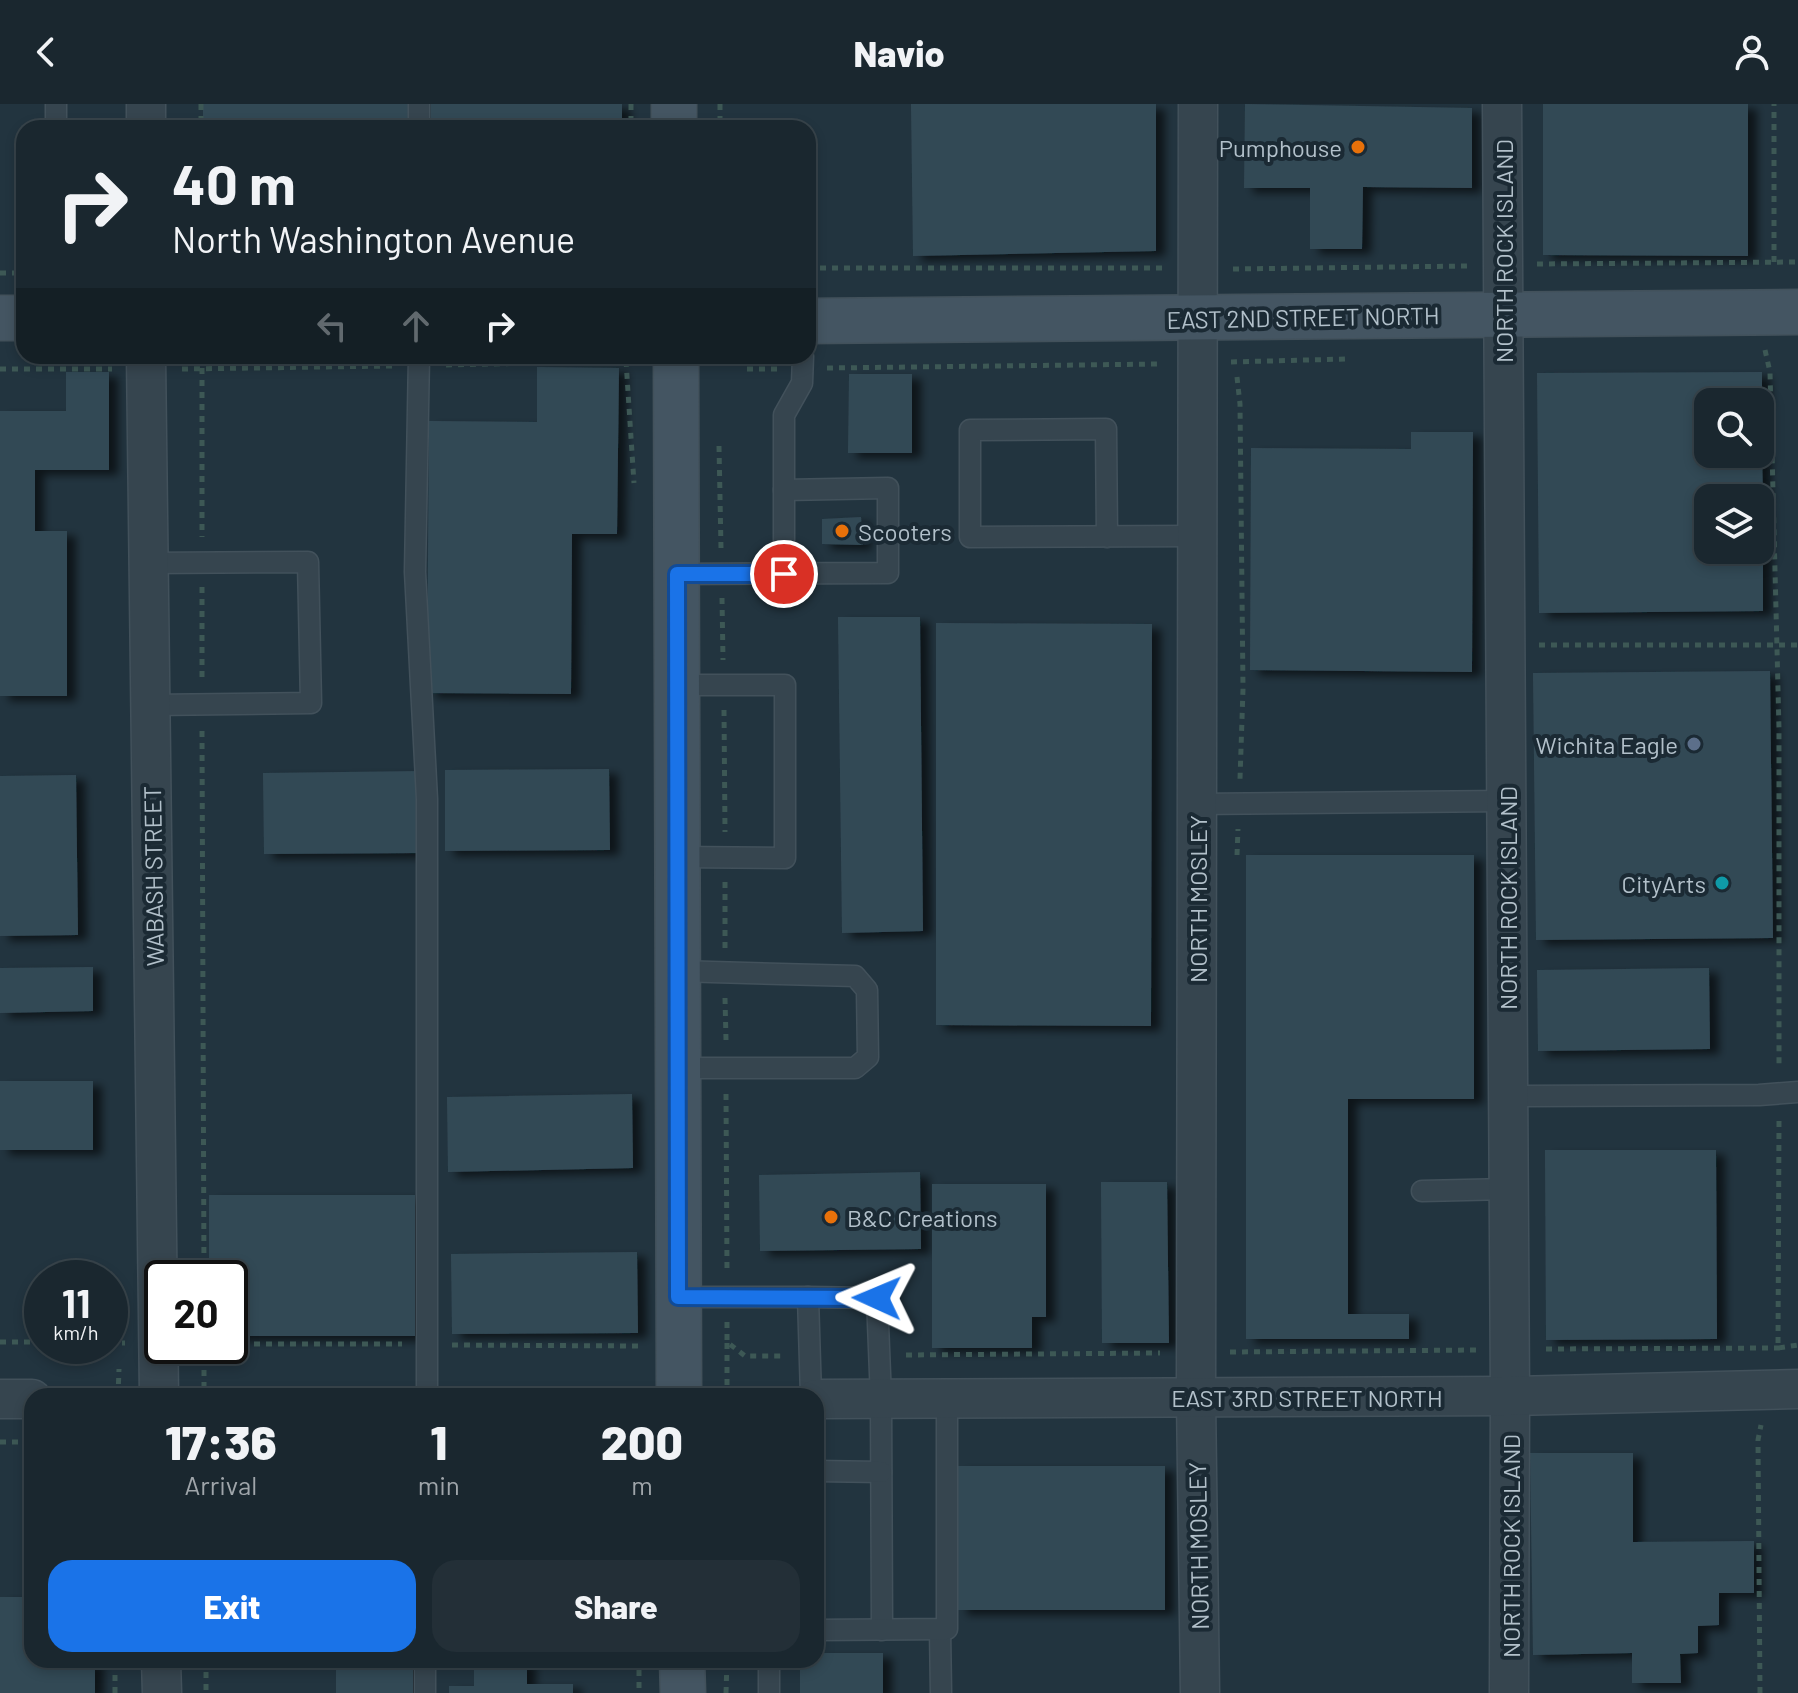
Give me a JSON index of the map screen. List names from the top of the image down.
{
  "streets": {
    "main road": ["EAST 2ND STREET NORTH"],
    "street": [
      "NORTH ROCK ISLAND",
      "WABASH STREET",
      "NORTH MOSLEY",
      "EAST 3RD STREET NORTH"
    ]
  },
  "crossings": [
    ["NORTH ROCK ISLAND", "EAST 2ND STREET NORTH"],
    ["NORTH ROCK ISLAND", "EAST 3RD STREET NORTH"],
    ["EAST 2ND STREET NORTH", "NORTH MOSLEY"],
    ["NORTH MOSLEY", "EAST 3RD STREET NORTH"]
  ],
  "places": [
    "Pumphouse",
    "Scooters",
    "Wichita Eagle",
    "CityArts",
    "B&C Creations"
  ],
  "page": {
    "header": "Navio",
    "turn": ["40 m", "North Washington Avenue"],
    "speed": "11 km/h",
    "limit": "20",
    "eta": [
      "17:36",
      "Arrival",
      "1",
      "min",
      "200",
      "m"
    ],
    "buttons": ["Exit", "Share"]
  }
}
